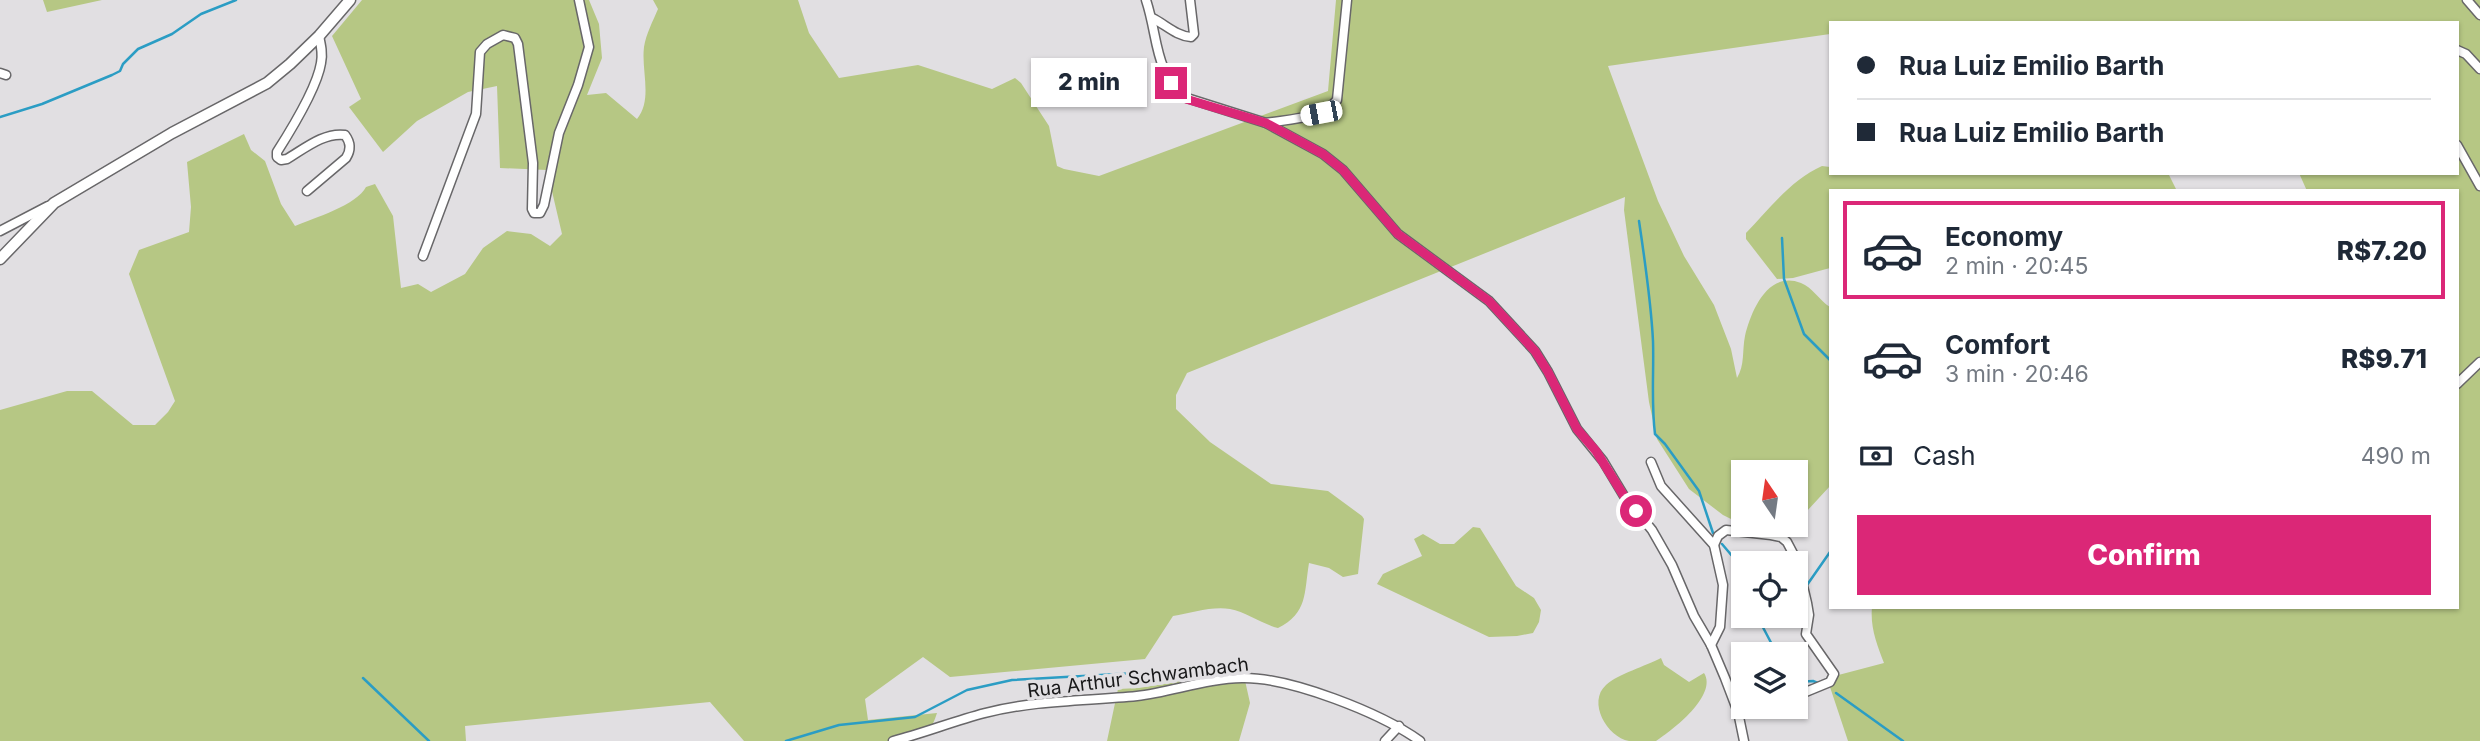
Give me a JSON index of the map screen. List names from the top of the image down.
{
  "streets": {
    "street": ["Rua Arthur Schwambach"]
  },
  "north": "top",
  "page": {
    "banner": ["Rua Luiz Emilio Barth", "Rua Luiz Emilio Barth"],
    "bubble": "2 min",
    "list": [
      {
        "name": "Economy",
        "note": "2 min · 20:45",
        "value": "R$7.20"
      },
      {
        "name": "Comfort",
        "note": "3 min · 20:46",
        "value": "R$9.71"
      }
    ],
    "pay": ["Cash", "490 m"],
    "buttons": "Confirm"
  }
}
